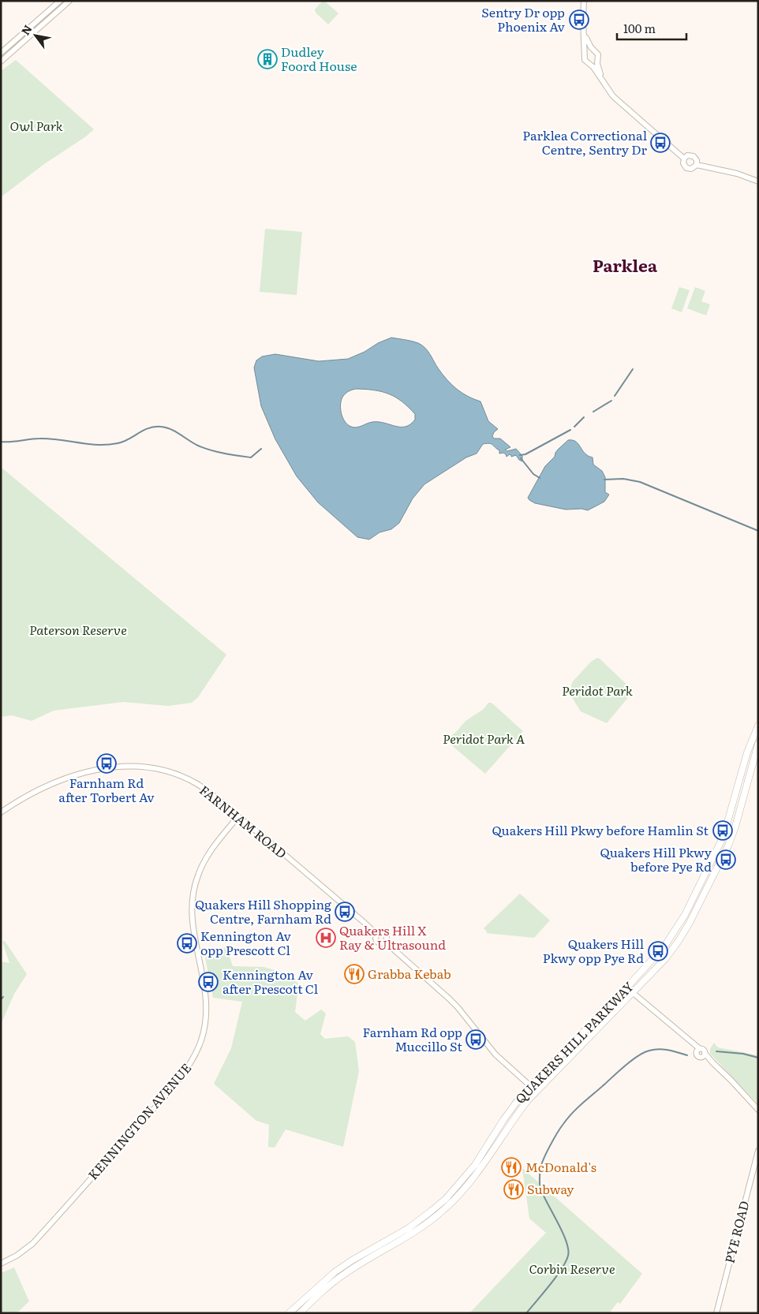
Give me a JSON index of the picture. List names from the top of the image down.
{
  "streets": {
    "main road": ["QUAKERS HILL PARKWAY"],
    "street": ["FARNHAM ROAD", "KENNINGTON AVENUE", "PYE ROAD"]
  },
  "crossings": [
    ["FARNHAM ROAD", "KENNINGTON AVENUE"]
  ],
  "districts": ["Parklea"],
  "parks": [
    "Owl Park",
    "Paterson Reserve",
    "Peridot Park",
    "Peridot Park A",
    "Corbin Reserve"
  ],
  "places": {
    "bus stop": [
      "Sentry Dr opp Phoenix Av",
      "Parklea Correctional Centre, Sentry Dr",
      "Farnham Rd after Torbert Av",
      "Quakers Hill Pkwy before Hamlin St",
      "Quakers Hill Pkwy before Pye Rd",
      "Quakers Hill Shopping Centre, Farnham Rd",
      "Kennington Av opp Prescott Cl",
      "Quakers Hill Pkwy opp Pye Rd",
      "Kennington Av after Prescott Cl",
      "Farnham Rd opp Muccillo St"
    ],
    "building": ["Dudley Foord House"],
    "hospital": ["Quakers Hill X Ray & Ultrasound"],
    "restaurant": ["Grabba Kebab", "McDonald's", "Subway"]
  },
  "scale_bar": "100 m",
  "north": "top left"
}
